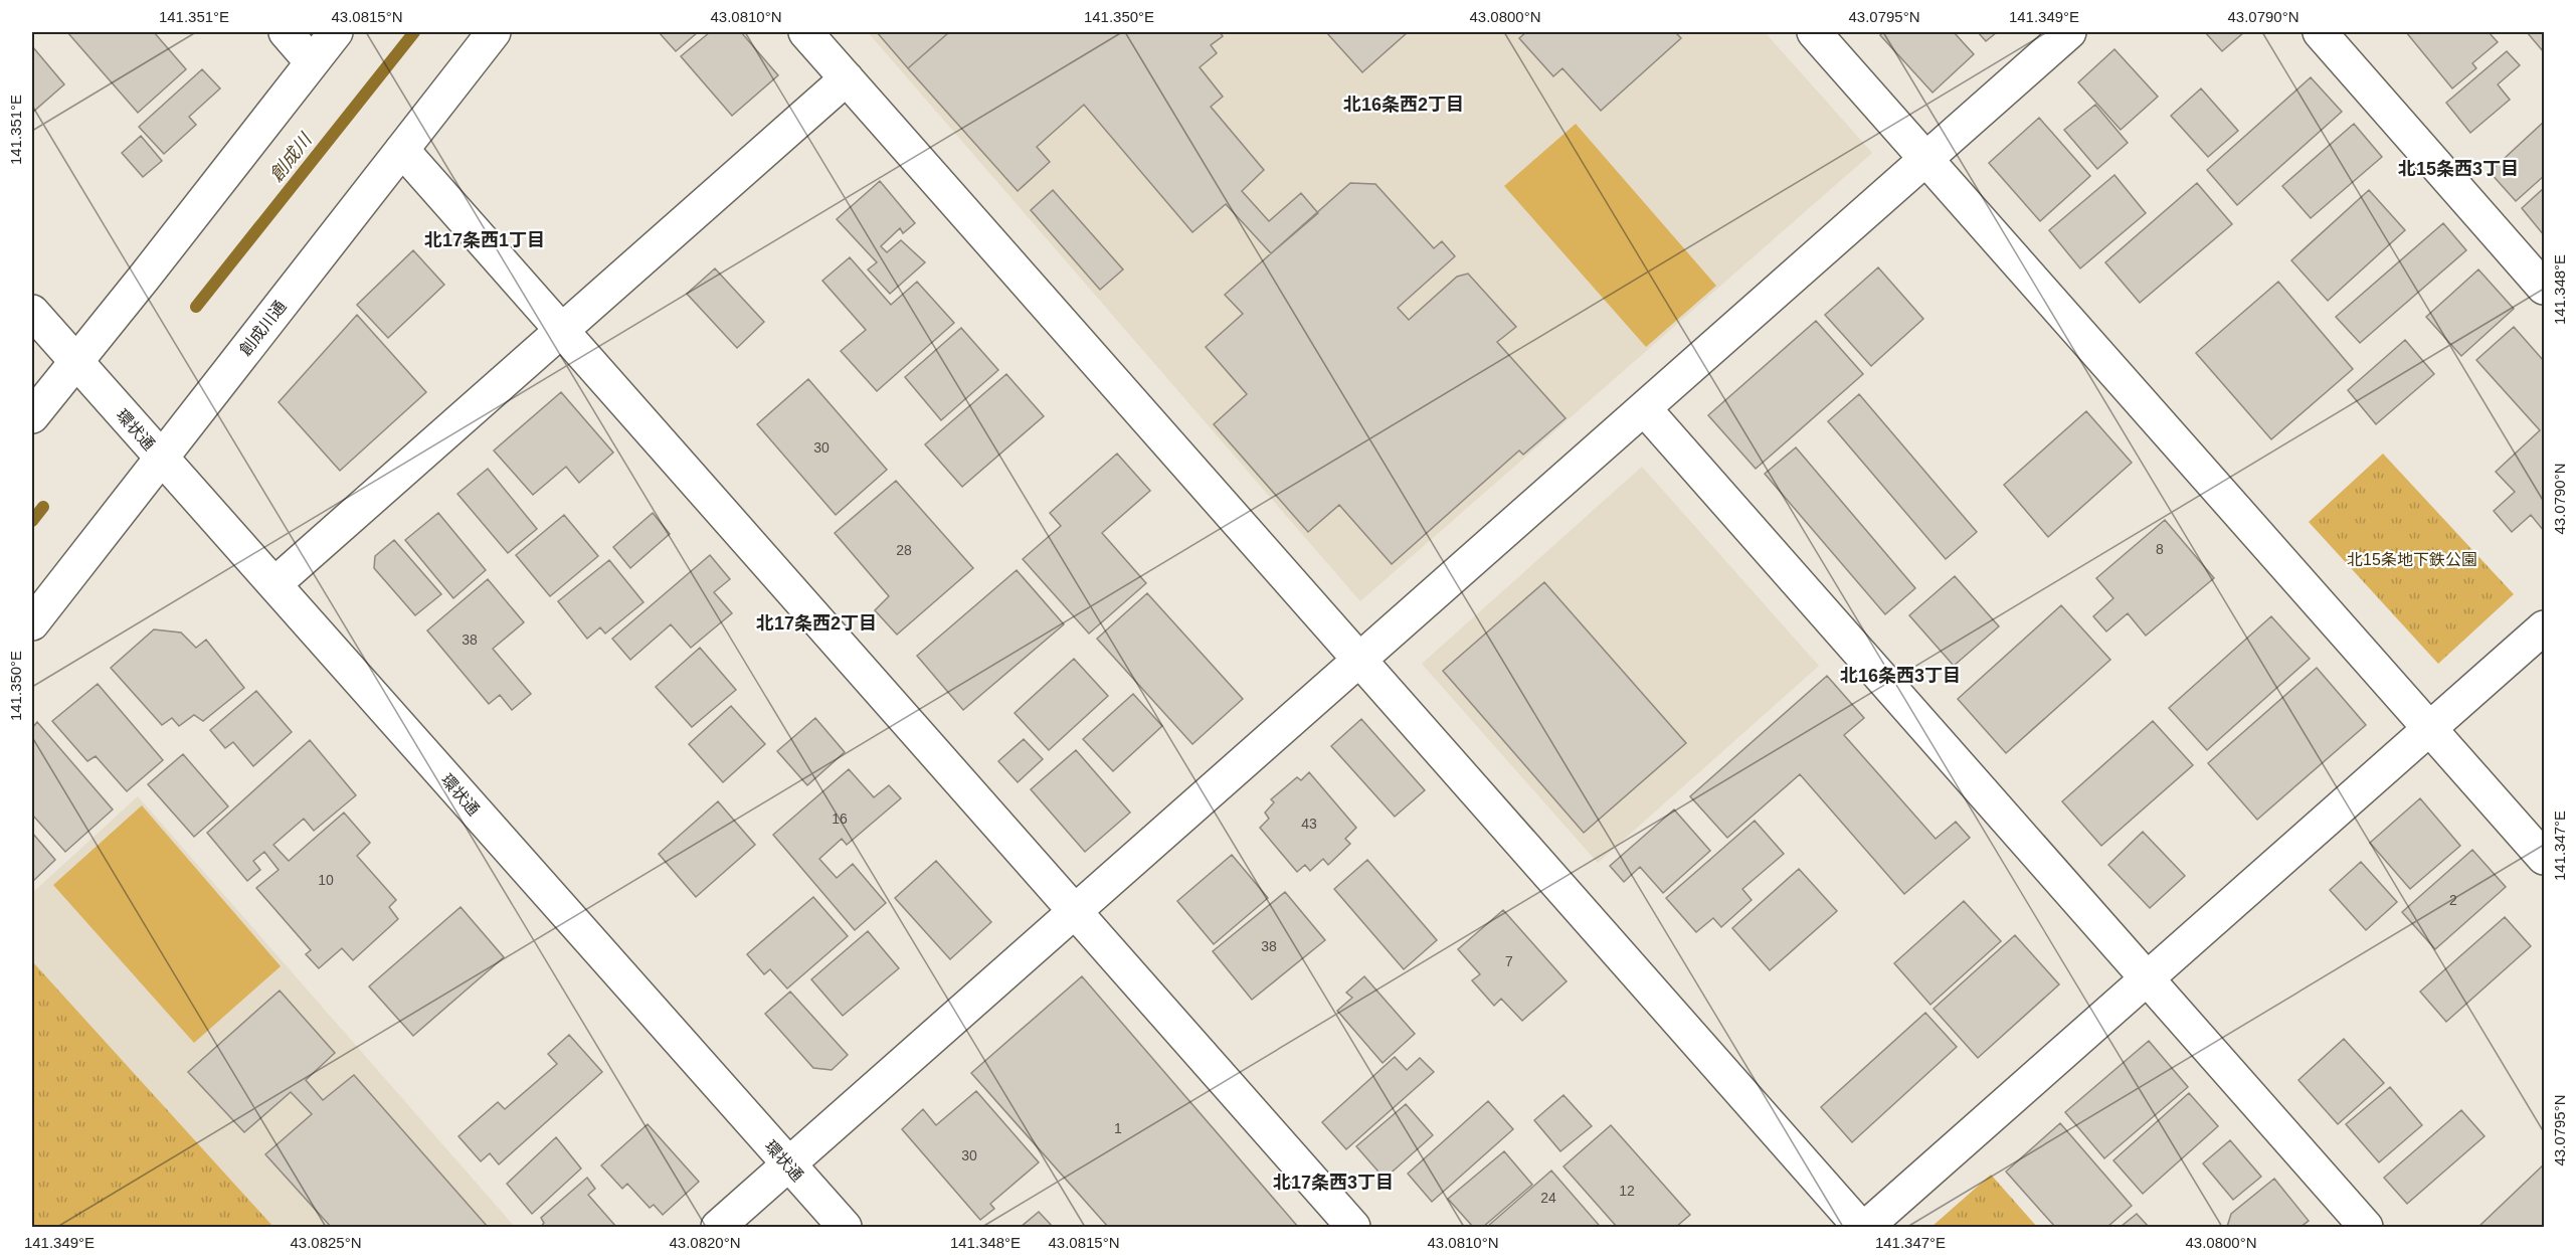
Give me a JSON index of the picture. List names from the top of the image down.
{
  "streets": {
    "main road": ["創成川通", "環状通"]
  },
  "crossings": [
    ["創成川通", "環状通"]
  ],
  "districts": [
    "北16条西2丁目",
    "北15条西3丁目",
    "北17条西1丁目",
    "北17条西2丁目",
    "北16条西3丁目",
    "北17条西3丁目"
  ],
  "water": ["創成川"],
  "parks": ["北15条地下鉄公園"],
  "house_numbers": [
    "30",
    "8",
    "28",
    "38",
    "16",
    "43",
    "10",
    "2",
    "38",
    "7",
    "1",
    "30",
    "12",
    "24"
  ],
  "coordinates": [
    "141.351°E",
    "43.0815°N",
    "43.0810°N",
    "141.350°E",
    "43.0800°N",
    "43.0795°N",
    "141.349°E",
    "43.0790°N",
    "141.348°E",
    "141.347°E",
    "43.0825°N",
    "43.0820°N"
  ]
}
